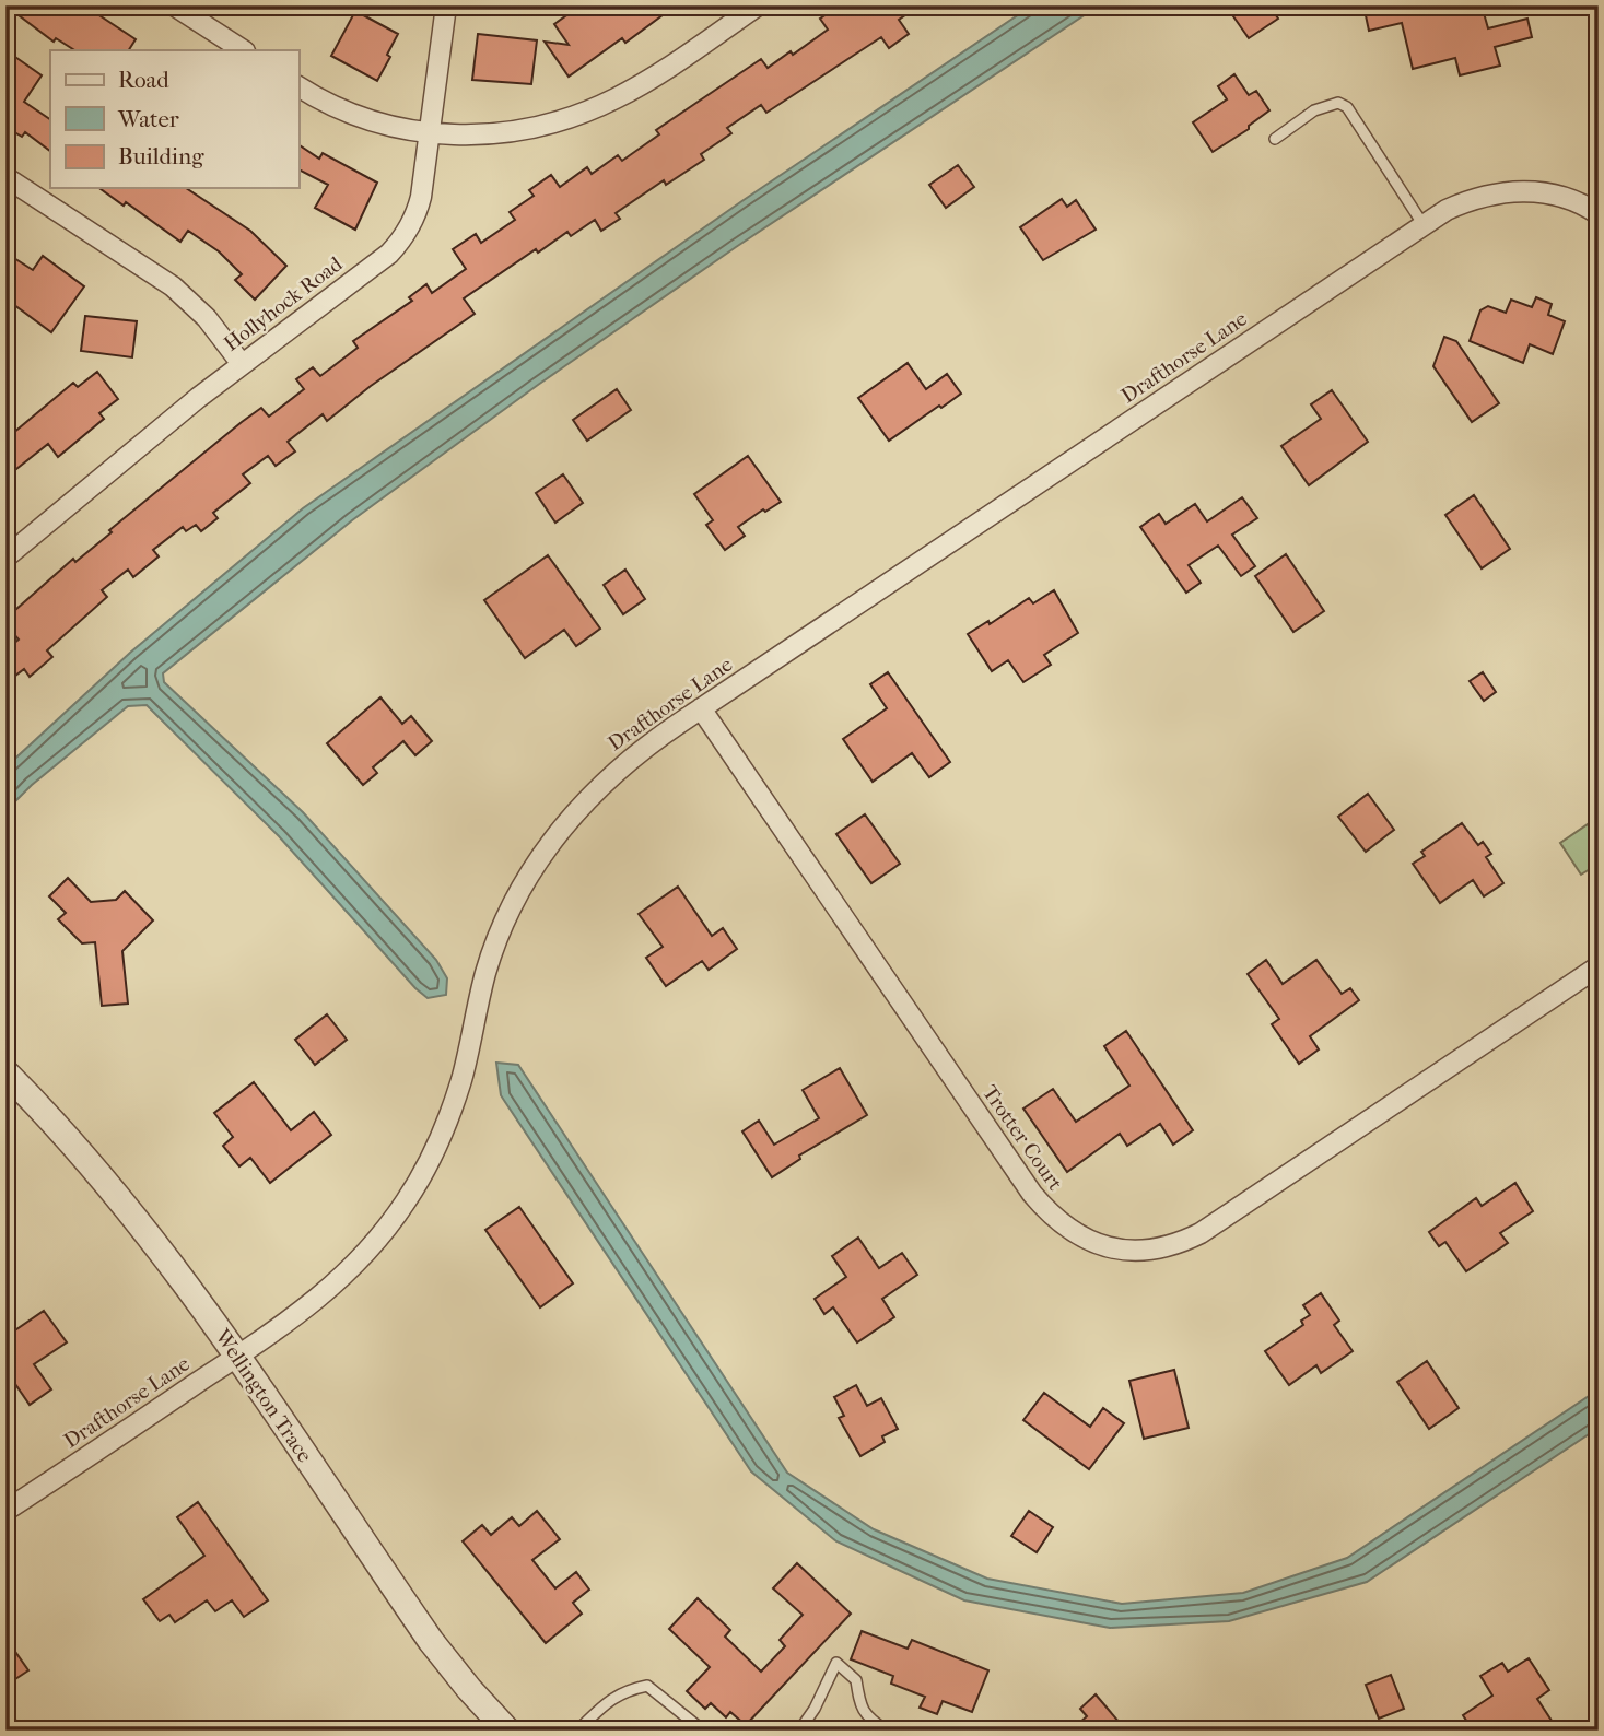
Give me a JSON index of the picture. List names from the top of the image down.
{
  "streets": {
    "street": [
      "Hollyhock Road",
      "Drafthorse Lane",
      "Trotter Court",
      "Wellington Trace"
    ]
  },
  "crossings": [
    ["Drafthorse Lane", "Trotter Court"],
    ["Drafthorse Lane", "Wellington Trace"]
  ],
  "legend": ["Road", "Water", "Building"]
}
